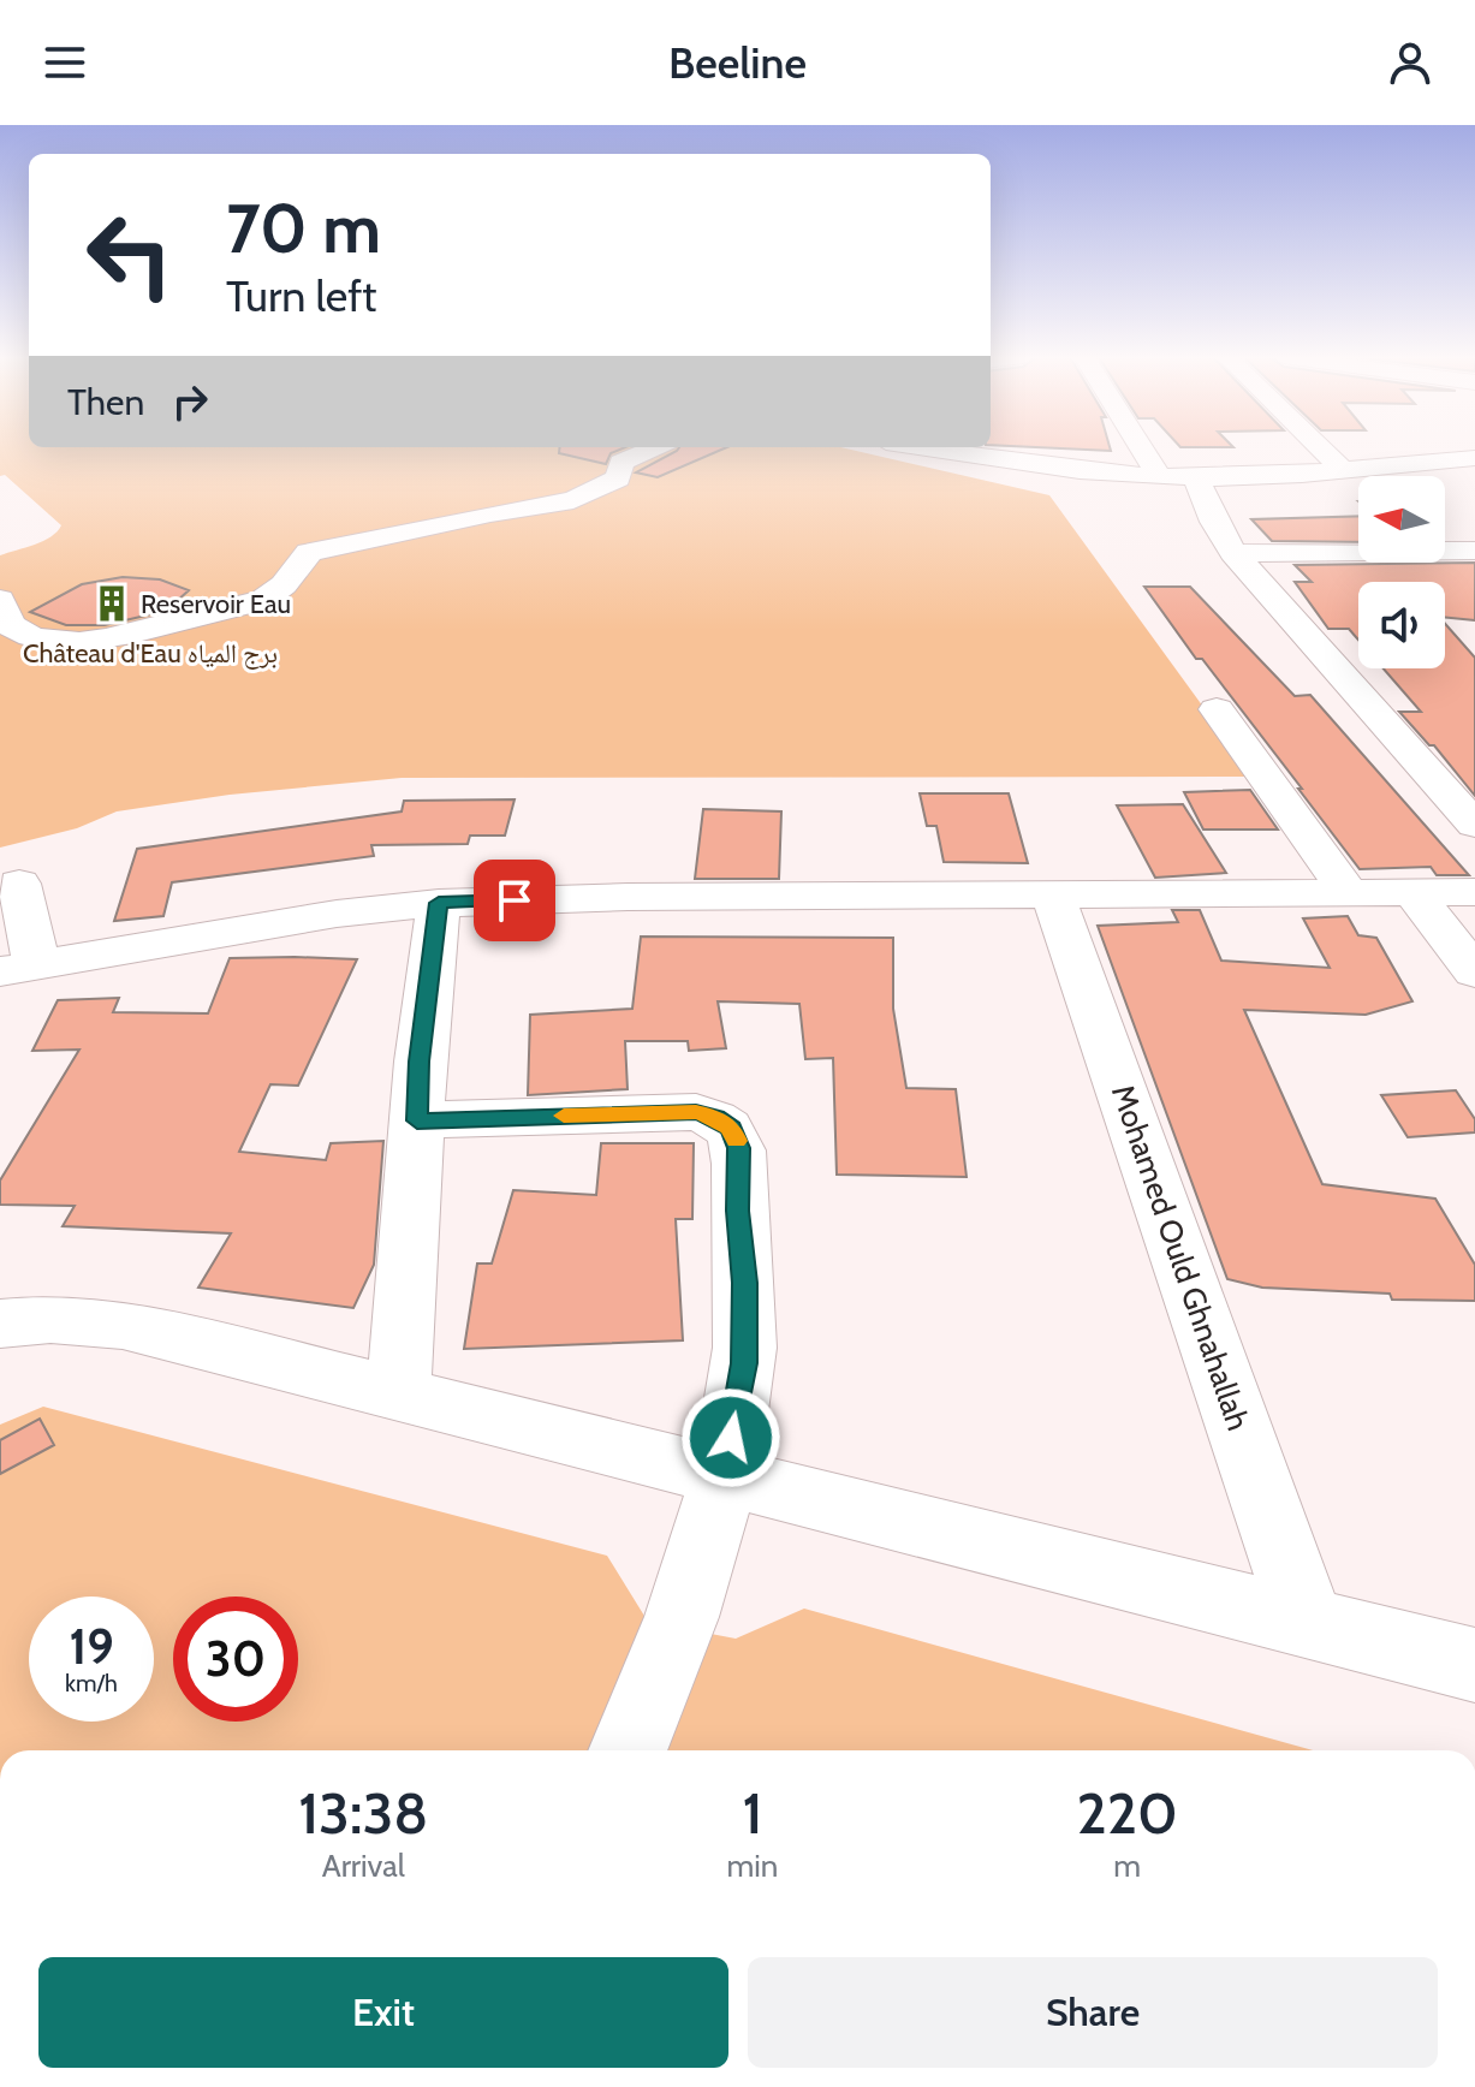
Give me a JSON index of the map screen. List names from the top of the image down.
{
  "streets": {
    "street": ["Mohamed Ould Ghnahallah"]
  },
  "parks": ["Château d'Eau برج المياه"],
  "places": {
    "building": ["Reservoir Eau"]
  },
  "north": "left",
  "page": {
    "header": "Beeline",
    "turn": ["70 m", "Turn left"],
    "then": "Then",
    "speed": "19 km/h",
    "limit": "30",
    "eta": [
      "13:38",
      "Arrival",
      "1",
      "min",
      "220",
      "m"
    ],
    "buttons": ["Exit", "Share"]
  }
}
